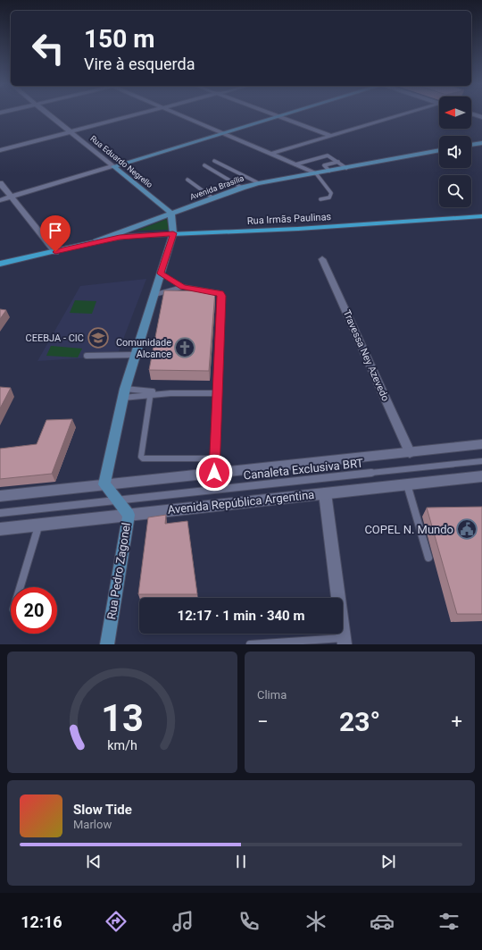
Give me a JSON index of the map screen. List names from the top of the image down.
{
  "streets": {
    "main road": [
      "Rua Eduardo Negrello",
      "Avenida Brasília",
      "Rua Irmãs Paulinas",
      "Rua Pedro Zagonel"
    ],
    "street": ["Travessa Ney Azevedo", "Avenida República Argentina"],
    "lane": ["Canaleta Exclusiva BRT"]
  },
  "crossings": [
    ["Rua Eduardo Negrello", "Avenida Brasília"],
    ["Avenida Brasília", "Rua Irmãs Paulinas"],
    ["Canaleta Exclusiva BRT", "Rua Pedro Zagonel"],
    ["Avenida República Argentina", "Rua Pedro Zagonel"]
  ],
  "places": {
    "school or university": ["CEEBJA - CIC"],
    "church": ["Comunidade Alcance"],
    "public building": ["COPEL N. Mundo"]
  },
  "north": "left",
  "page": {
    "turn": ["150 m", "Vire à esquerda"],
    "limit": "20",
    "trip": "12:17 · 1 min · 340 m",
    "tile": "Clima",
    "heat": ["−", "23°", "+"],
    "song": ["Slow Tide", "Marlow"],
    "tabs": "12:16",
    "gauge": ["13", "km/h"]
  }
}
